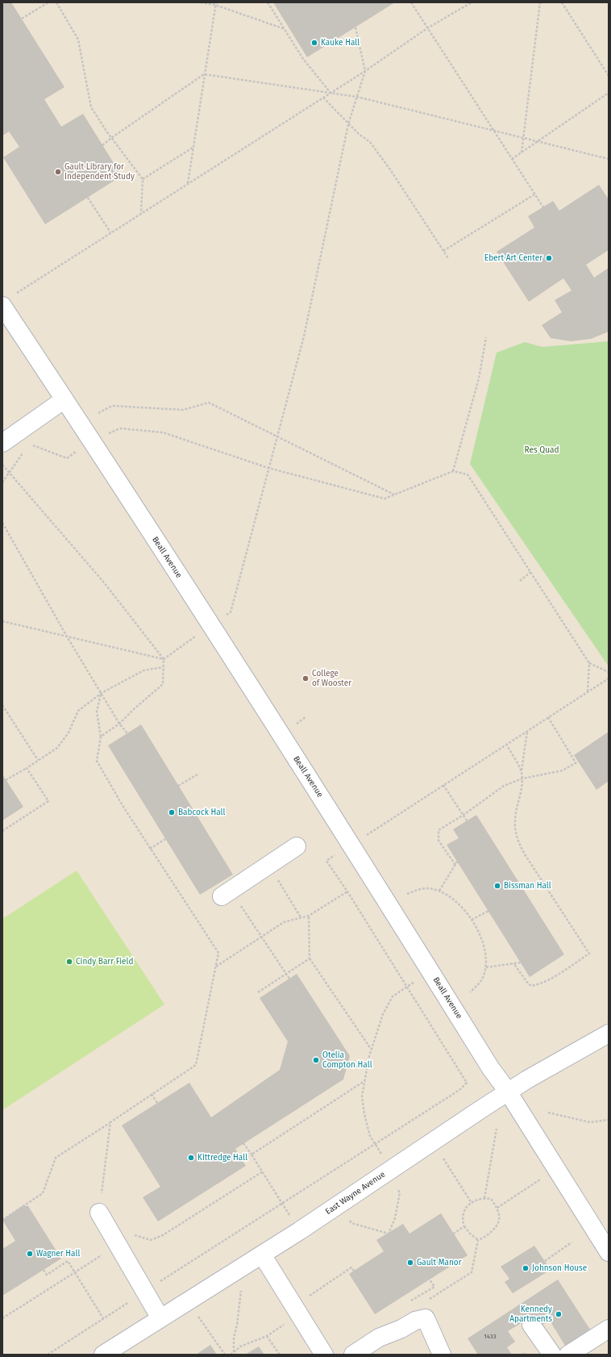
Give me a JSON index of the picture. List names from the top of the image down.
{
  "streets": {
    "street": ["Beall Avenue", "East Wayne Avenue"]
  },
  "crossings": [
    ["Beall Avenue", "East Wayne Avenue"]
  ],
  "parks": ["Res Quad"],
  "places": [
    "Kauke Hall",
    "Gault Library for Independent Study",
    "Ebert Art Center",
    "College of Wooster",
    "Babcock Hall",
    "Bissman Hall",
    "Cindy Barr Field",
    "Otelia Compton Hall",
    "Kittredge Hall",
    "Wagner Hall",
    "Gault Manor",
    "Johnson House",
    "Kennedy Apartments"
  ],
  "house_numbers": ["1433"]
}
